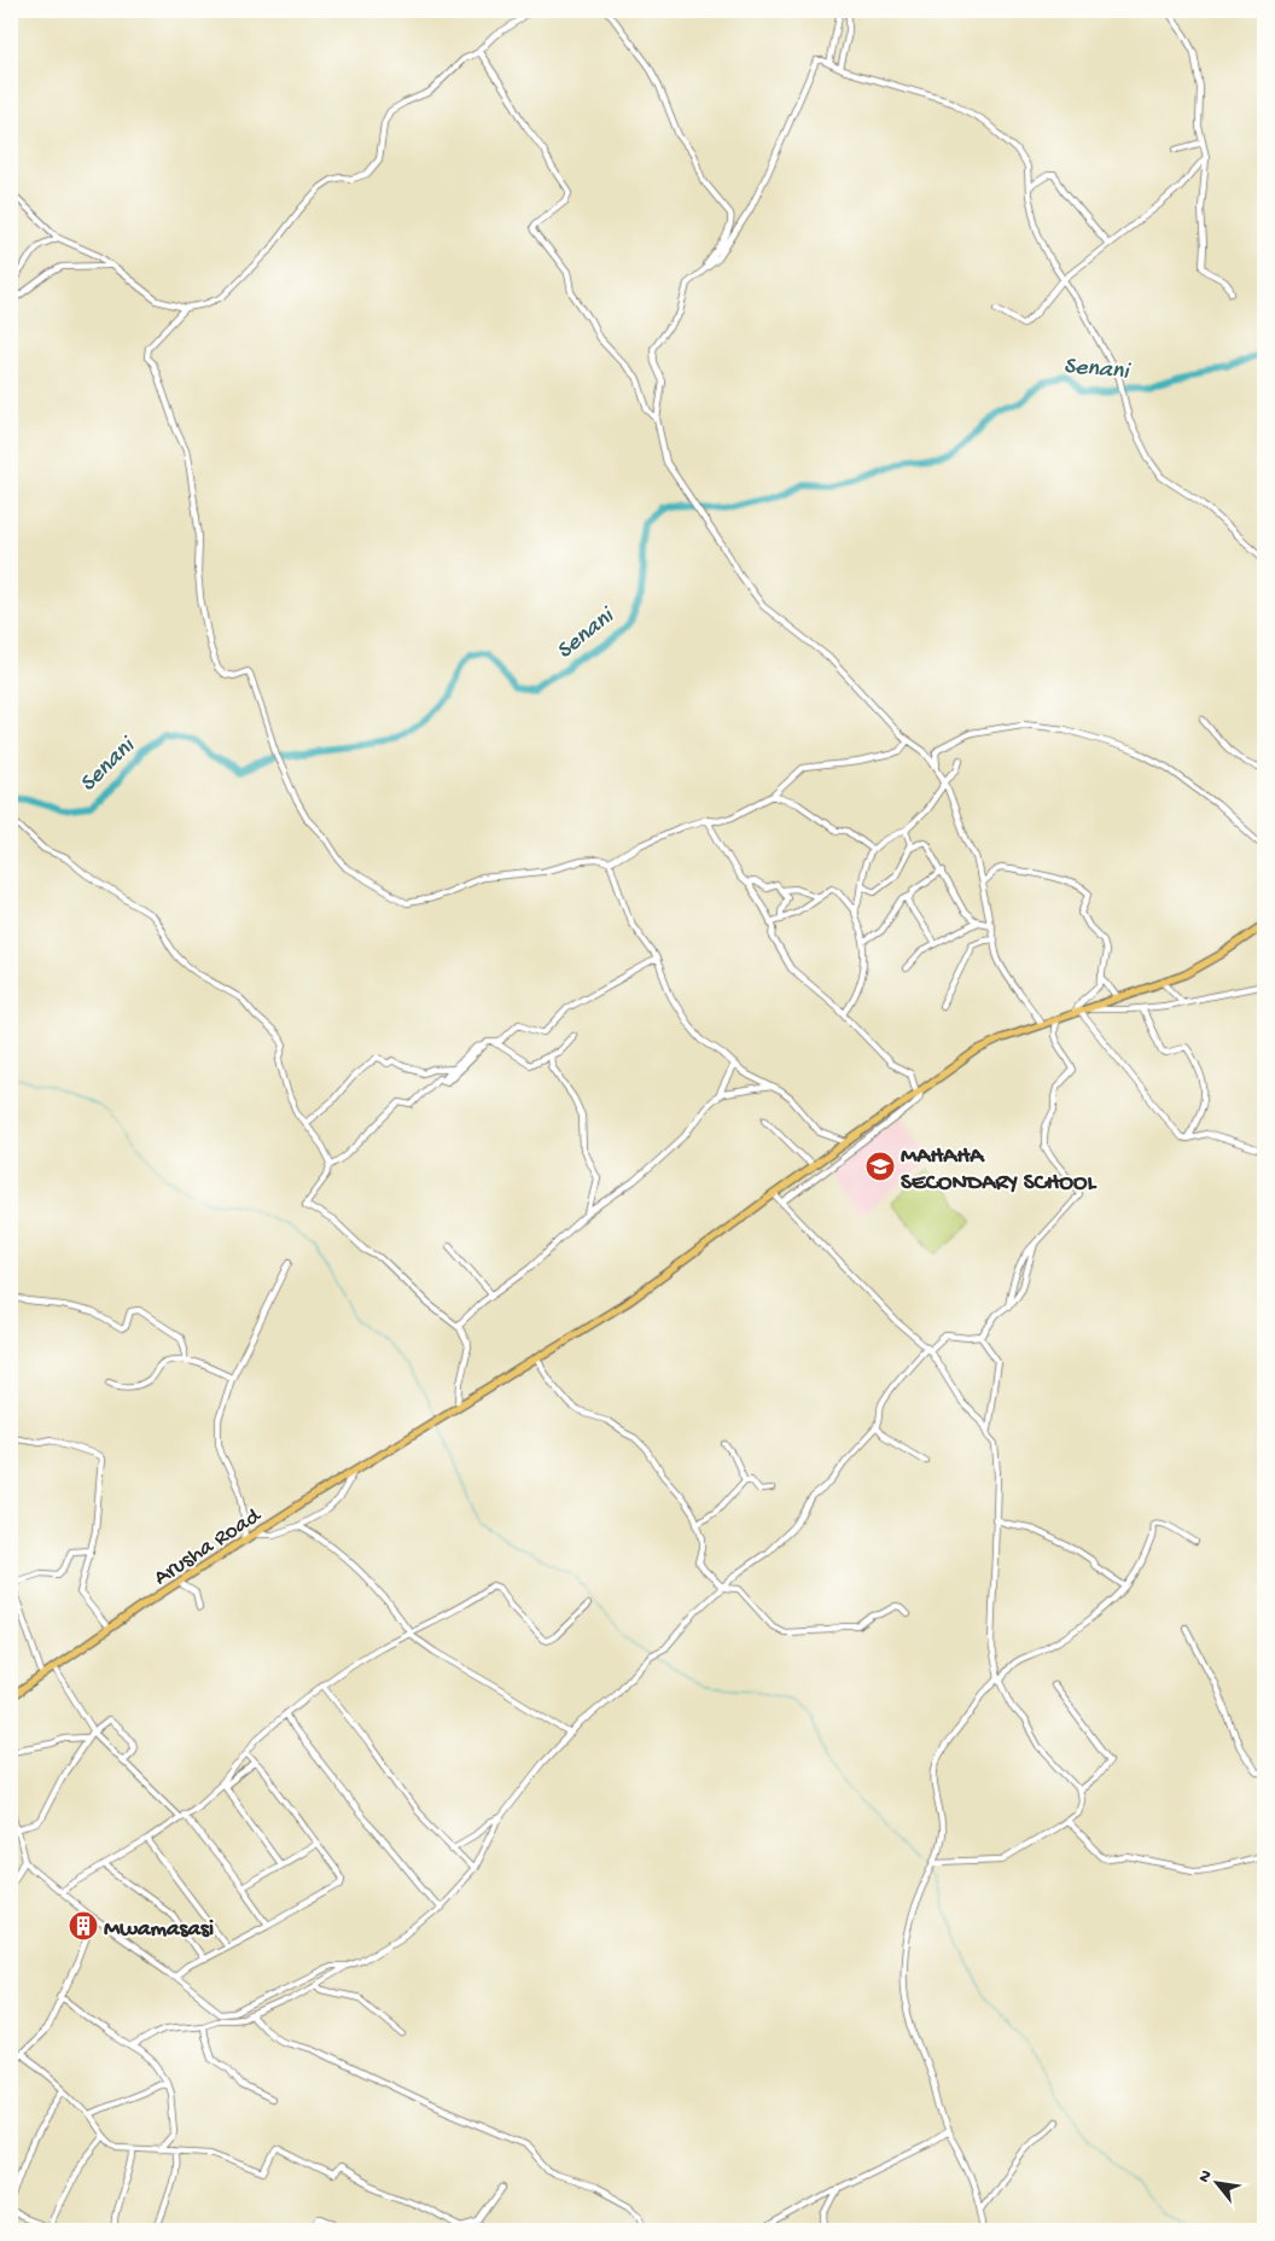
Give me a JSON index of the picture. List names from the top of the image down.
{
  "streets": {
    "main road": ["Arusha Road"]
  },
  "water": ["Senani"],
  "places": {
    "school or university": ["MAHAHA SECONDARY SCHOOL"],
    "building": ["Mwamasasi"]
  },
  "north": "top left"
}
